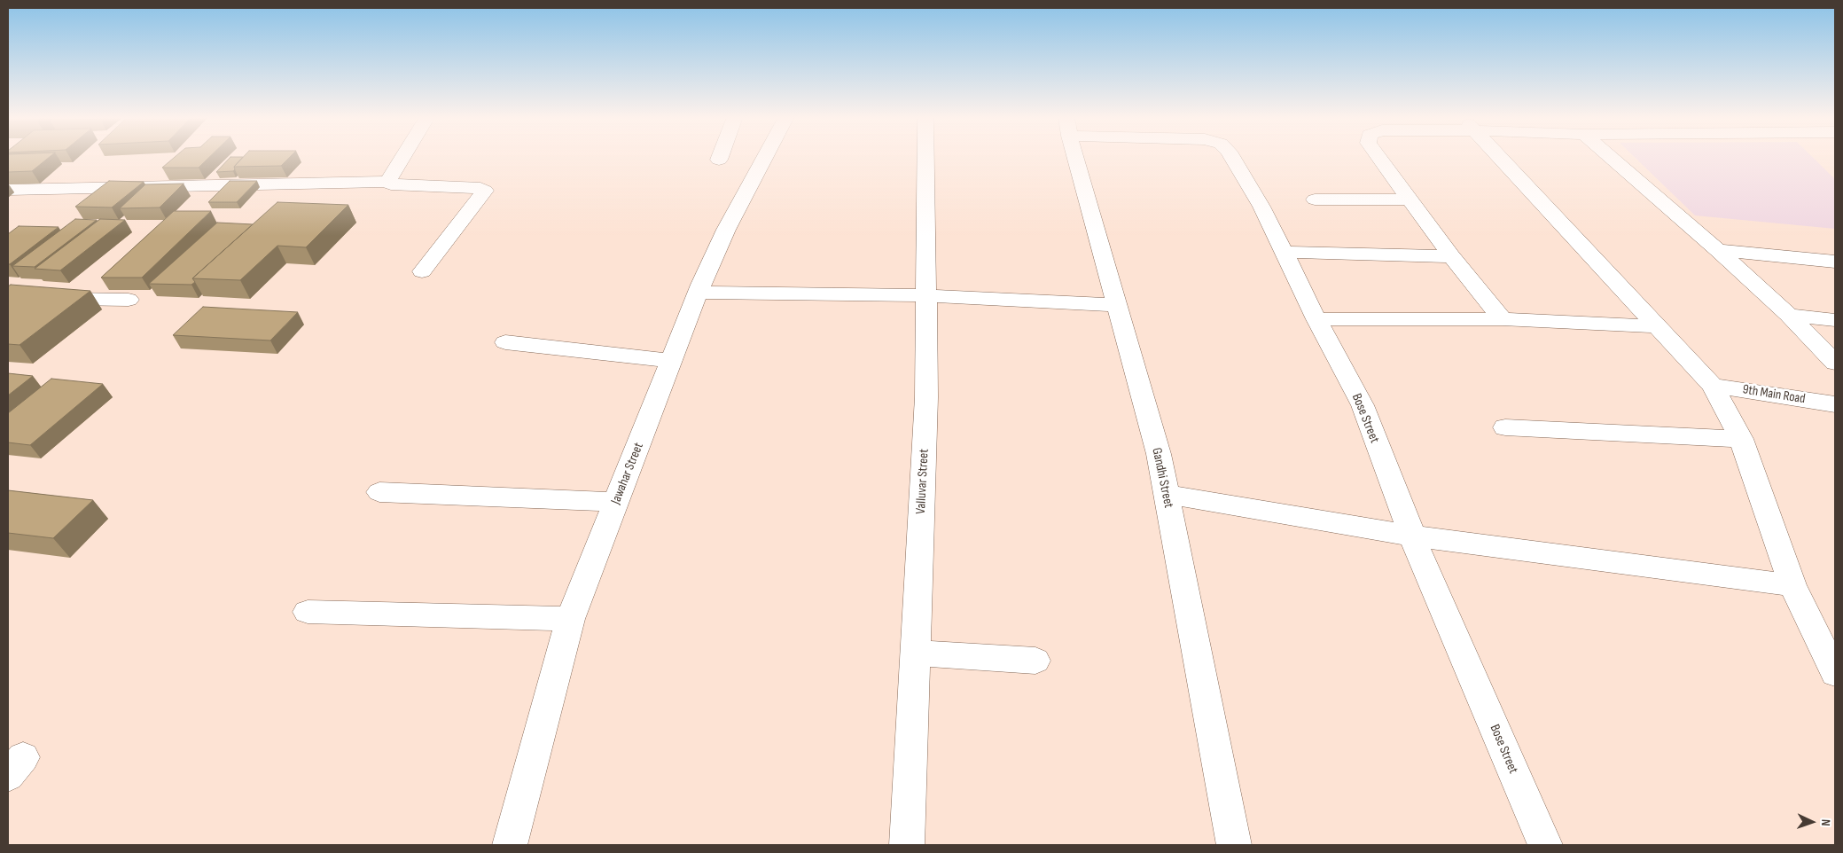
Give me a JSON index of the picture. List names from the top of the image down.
{
  "streets": {
    "street": [
      "9th Main Road",
      "Bose Street",
      "Jawahar Street",
      "Gandhi Street",
      "Valluvar Street"
    ]
  },
  "north": "right"
}
